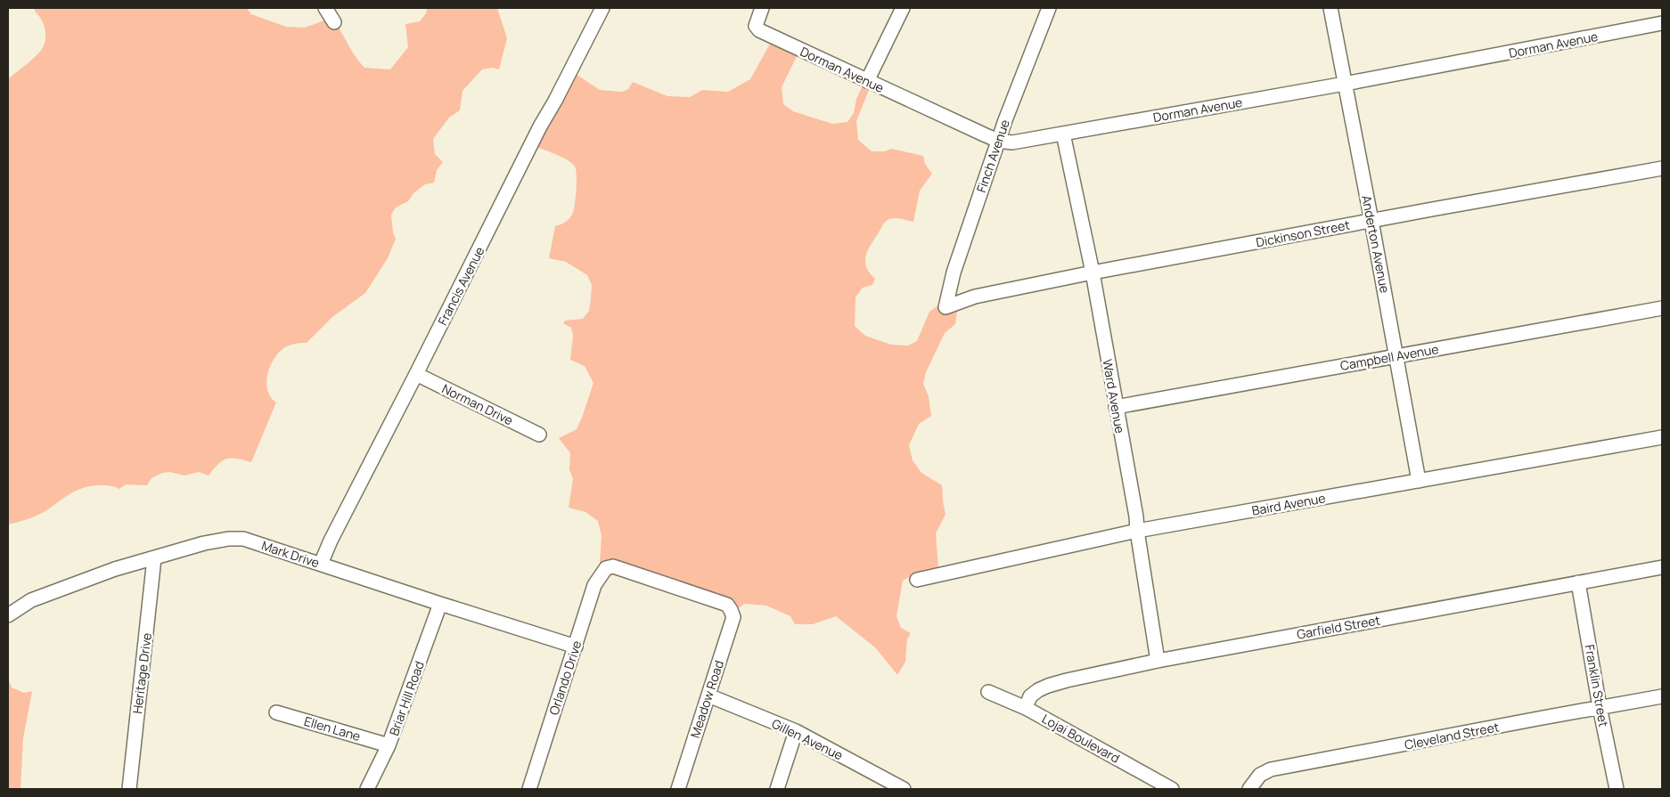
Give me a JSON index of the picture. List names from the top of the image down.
{
  "streets": {
    "street": [
      "Dorman Avenue",
      "Finch Avenue",
      "Dickinson Street",
      "Anderton Avenue",
      "Francis Avenue",
      "Campbell Avenue",
      "Ward Avenue",
      "Norman Drive",
      "Baird Avenue",
      "Mark Drive",
      "Garfield Street",
      "Heritage Drive",
      "Orlando Drive",
      "Franklin Street",
      "Briar Hill Road",
      "Meadow Road",
      "Ellen Lane",
      "Cleveland Street",
      "Lojai Boulevard",
      "Gillen Avenue"
    ]
  },
  "crossings": [
    ["Dorman Avenue", "Finch Avenue"],
    ["Dorman Avenue", "Anderton Avenue"],
    ["Dorman Avenue", "Ward Avenue"],
    ["Finch Avenue", "Dickinson Street"],
    ["Dickinson Street", "Anderton Avenue"],
    ["Dickinson Street", "Ward Avenue"],
    ["Anderton Avenue", "Campbell Avenue"],
    ["Anderton Avenue", "Baird Avenue"],
    ["Francis Avenue", "Norman Drive"],
    ["Francis Avenue", "Mark Drive"],
    ["Campbell Avenue", "Ward Avenue"],
    ["Ward Avenue", "Baird Avenue"],
    ["Ward Avenue", "Garfield Street"],
    ["Mark Drive", "Heritage Drive"],
    ["Mark Drive", "Orlando Drive"],
    ["Mark Drive", "Briar Hill Road"],
    ["Garfield Street", "Franklin Street"],
    ["Garfield Street", "Lojai Boulevard"],
    ["Orlando Drive", "Meadow Road"],
    ["Franklin Street", "Cleveland Street"],
    ["Briar Hill Road", "Ellen Lane"],
    ["Meadow Road", "Gillen Avenue"]
  ]
}
